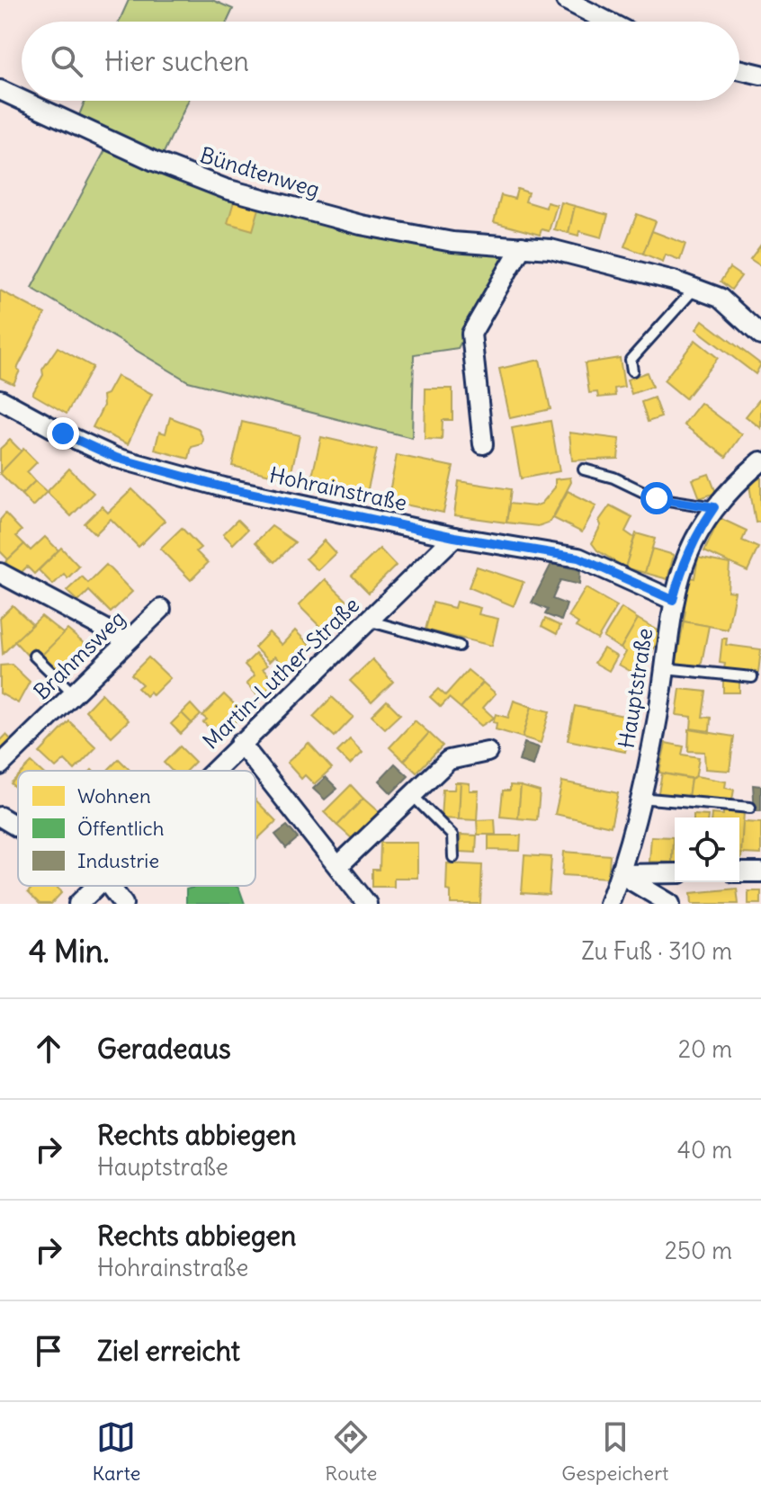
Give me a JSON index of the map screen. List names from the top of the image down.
{
  "streets": {
    "street": [
      "Bündtenweg",
      "Hohrainstraße",
      "Brahmsweg",
      "Martin-Luther-Straße",
      "Hauptstraße"
    ]
  },
  "crossings": [
    ["Hohrainstraße", "Martin-Luther-Straße"],
    ["Hohrainstraße", "Hauptstraße"]
  ],
  "legend": ["Wohnen", "Öffentlich", "Industrie"],
  "page": {
    "search": "Hier suchen",
    "heading": ["4 Min.", "Zu Fuß · 310 m"],
    "list": [
      ["Geradeaus", "20 m"],
      ["Rechts abbiegen", "Hauptstraße", "40 m"],
      ["Rechts abbiegen", "Hohrainstraße", "250 m"],
      "Ziel erreicht"
    ],
    "nav": ["Karte", "Route", "Gespeichert"]
  }
}
